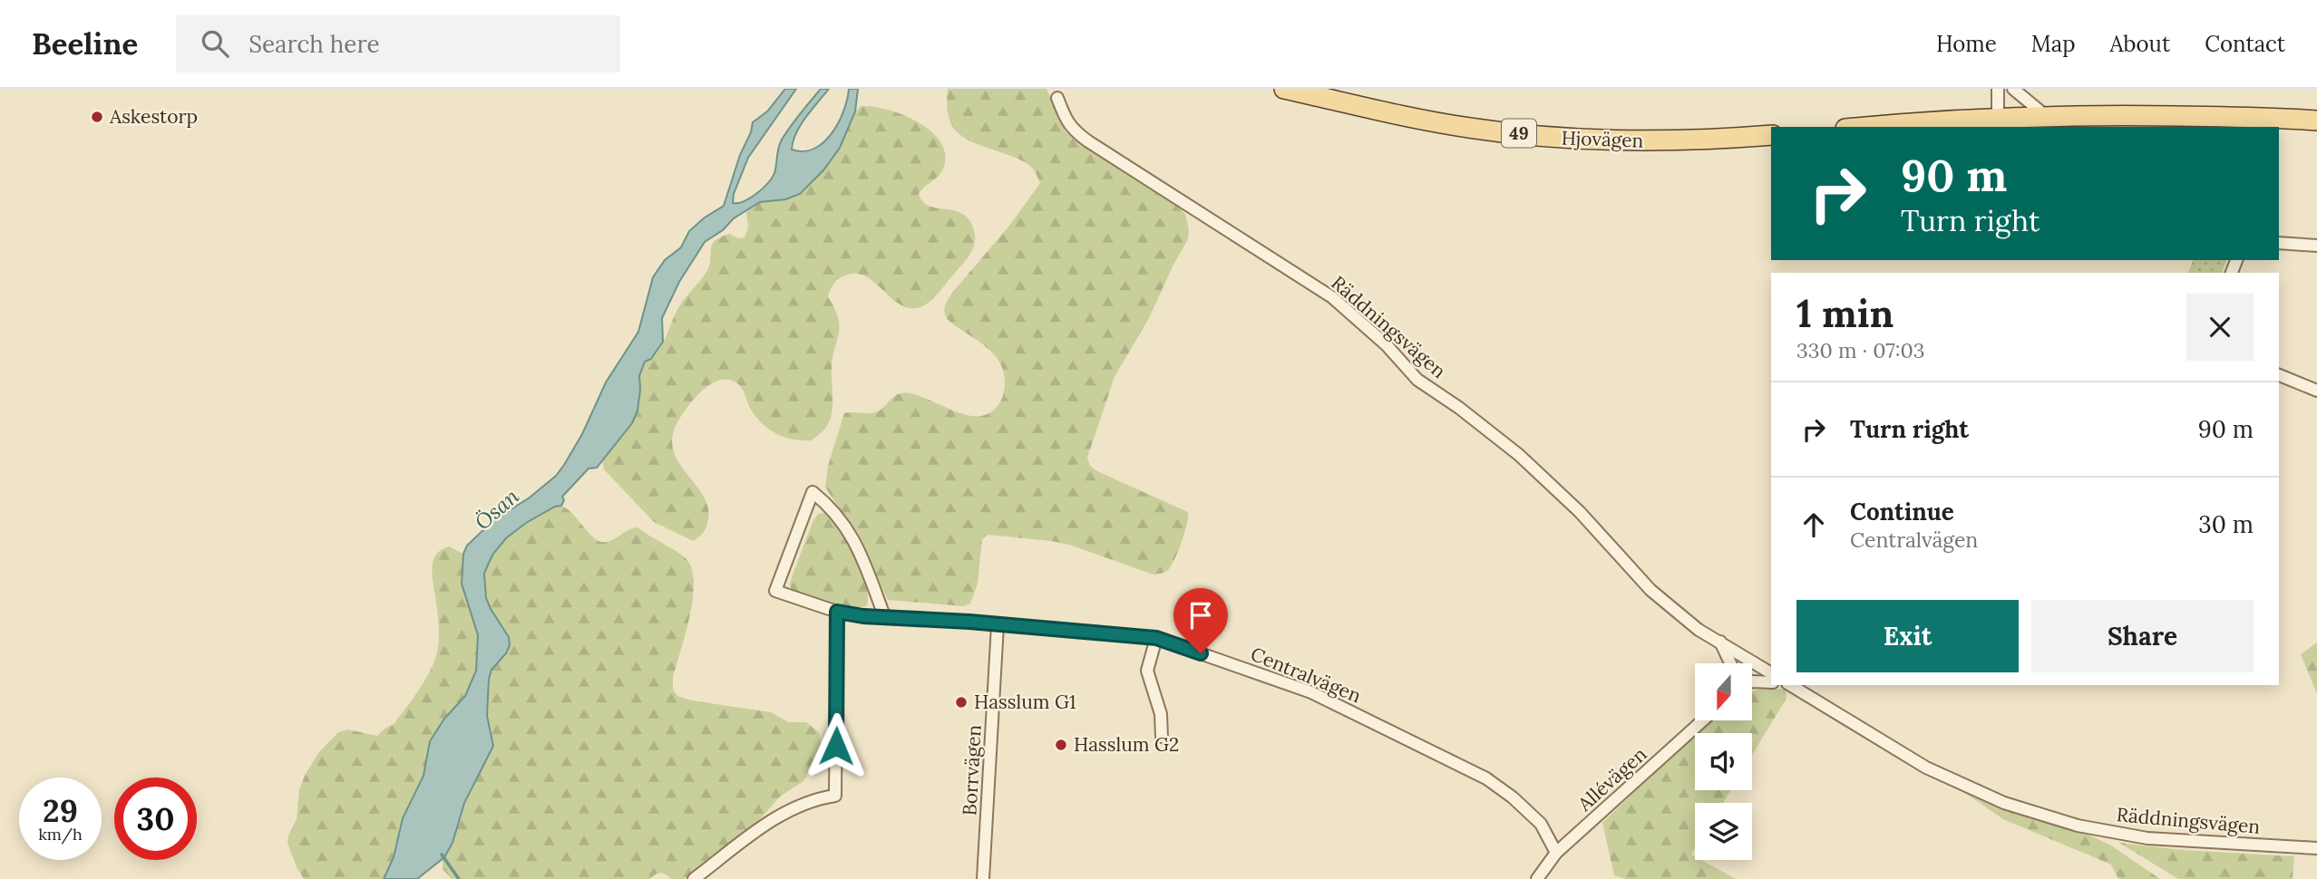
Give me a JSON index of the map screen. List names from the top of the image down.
{
  "streets": {
    "main road": ["49", "Hjovägen"],
    "street": [
      "Räddningsvägen",
      "Centralvägen",
      "Borrvägen",
      "Allévägen"
    ]
  },
  "crossings": [
    ["Centralvägen", "Borrvägen"],
    ["Centralvägen", "Allévägen"]
  ],
  "water": ["Ösan"],
  "places": ["Askestorp", "Hasslum G1", "Hasslum G2"],
  "north": "bottom",
  "page": {
    "header": "Beeline",
    "search": "Search here",
    "nav": [
      "Home",
      "Map",
      "About",
      "Contact"
    ],
    "turn": ["90 m", "Turn right"],
    "heading": ["1 min", "330 m · 07:03"],
    "list": [
      {
        "name": "Turn right",
        "value": "90 m"
      },
      {
        "name": "Continue",
        "note": "Centralvägen",
        "value": "30 m"
      }
    ],
    "buttons": ["Exit", "Share"],
    "speed": "29 km/h",
    "limit": "30"
  }
}
